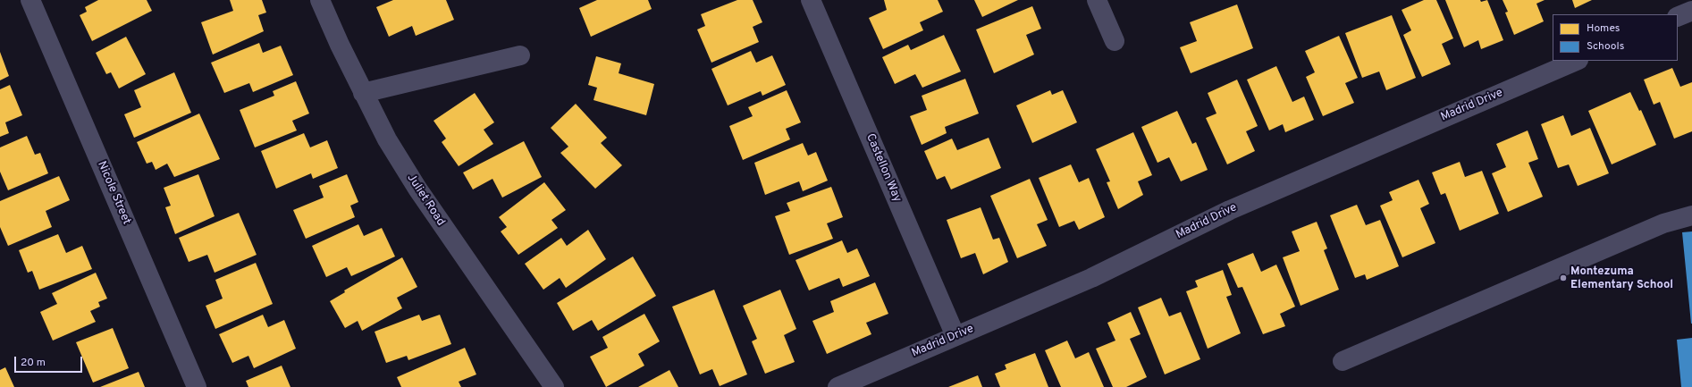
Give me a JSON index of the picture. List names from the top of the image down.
{
  "streets": {
    "street": [
      "Madrid Drive",
      "Castellon Way",
      "Nicole Street",
      "Juliet Road"
    ]
  },
  "crossings": [
    ["Madrid Drive", "Castellon Way"]
  ],
  "places": ["Montezuma Elementary School"],
  "legend": ["Homes", "Schools"],
  "scale_bar": "20 m"
}
